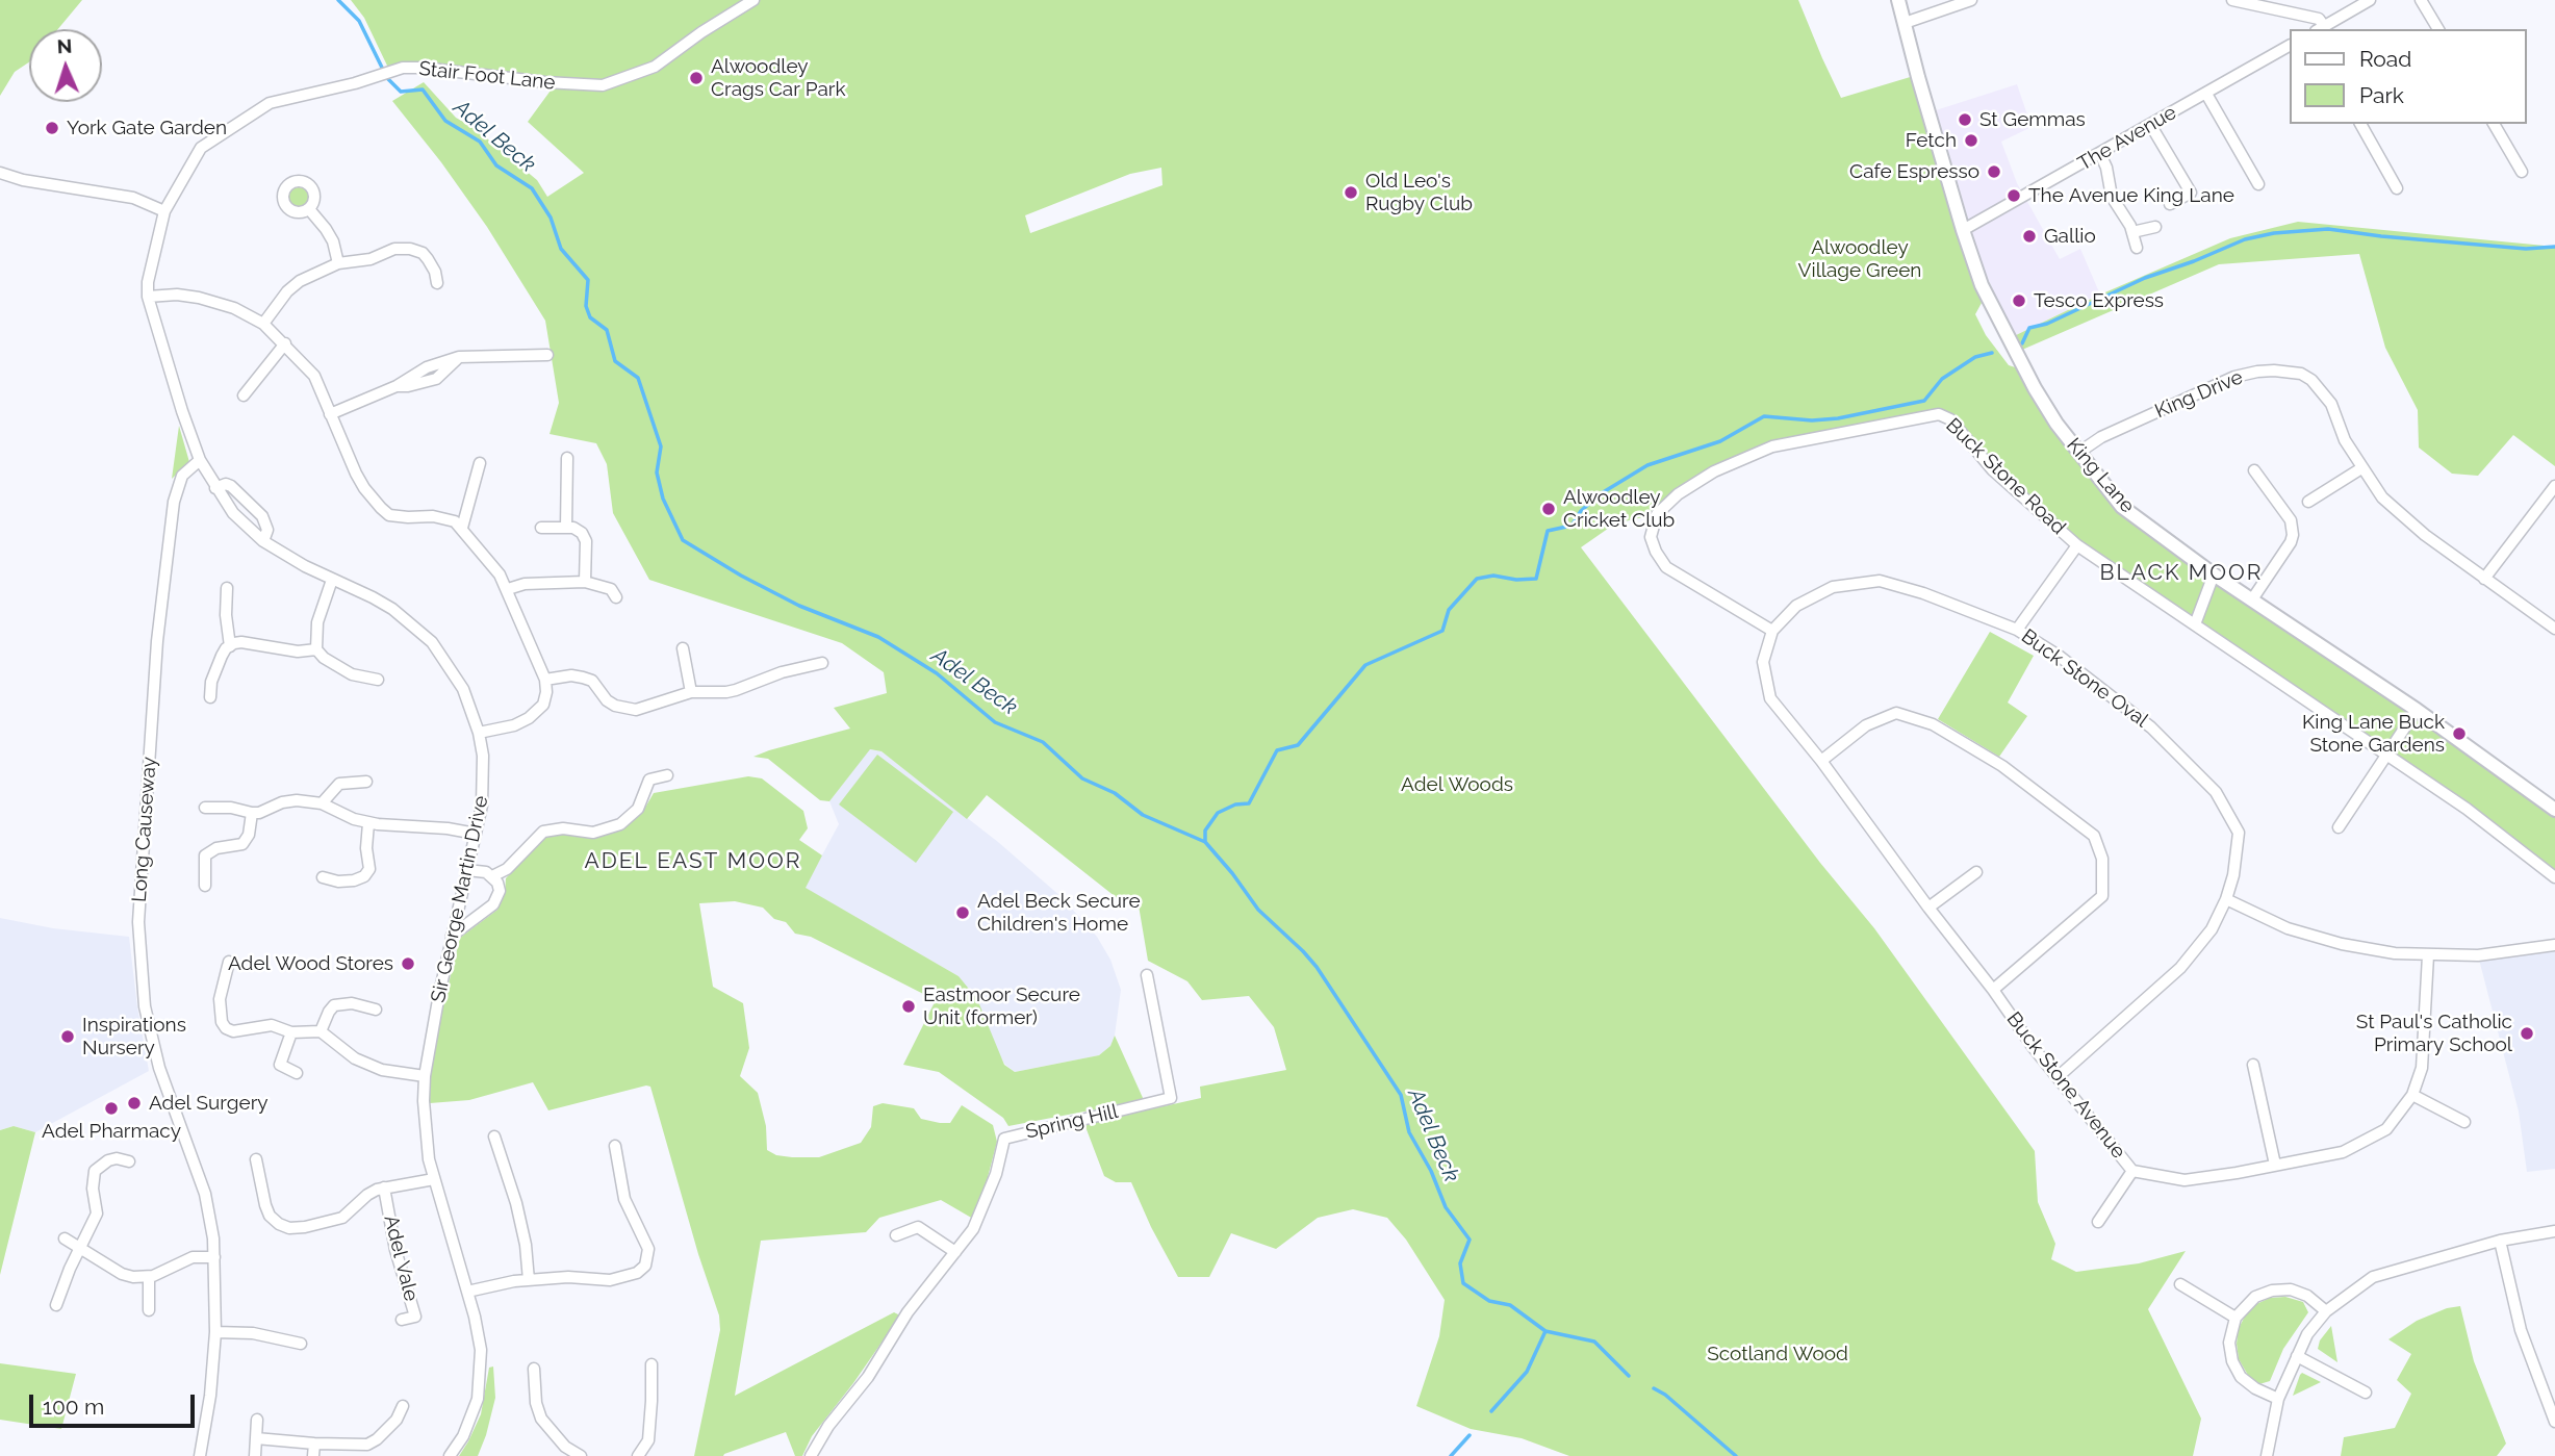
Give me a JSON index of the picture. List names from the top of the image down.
{
  "streets": {
    "street": [
      "Stair Foot Lane",
      "The Avenue",
      "King Drive",
      "King Lane",
      "Buck Stone Road",
      "Buck Stone Oval",
      "Long Causeway",
      "Sir George Martin Drive",
      "Buck Stone Avenue",
      "Spring Hill",
      "Adel Vale"
    ]
  },
  "crossings": [
    ["The Avenue", "King Lane"],
    ["King Drive", "King Lane"],
    ["Buck Stone Road", "Buck Stone Oval"],
    ["Buck Stone Road", "Buck Stone Avenue"],
    ["Buck Stone Oval", "Buck Stone Avenue"],
    ["Long Causeway", "Sir George Martin Drive"]
  ],
  "districts": ["BLACK MOOR", "ADEL EAST MOOR"],
  "water": ["Adel Beck"],
  "parks": ["Alwoodley Village Green", "Adel Woods", "Scotland Wood"],
  "places": [
    "Alwoodley Crags Car Park",
    "St Gemmas",
    "York Gate Garden",
    "Fetch",
    "Cafe Espresso",
    "Old Leo's Rugby Club",
    "The Avenue King Lane",
    "Gallio",
    "Tesco Express",
    "Alwoodley Cricket Club",
    "King Lane Buck Stone Gardens",
    "Adel Beck Secure Children's Home",
    "Adel Wood Stores",
    "Eastmoor Secure Unit (former)",
    "St Paul's Catholic Primary School",
    "Inspirations Nursery",
    "Adel Surgery",
    "Adel Pharmacy"
  ],
  "legend": ["Road", "Park"],
  "scale_bar": "100 m",
  "north": "top"
}
